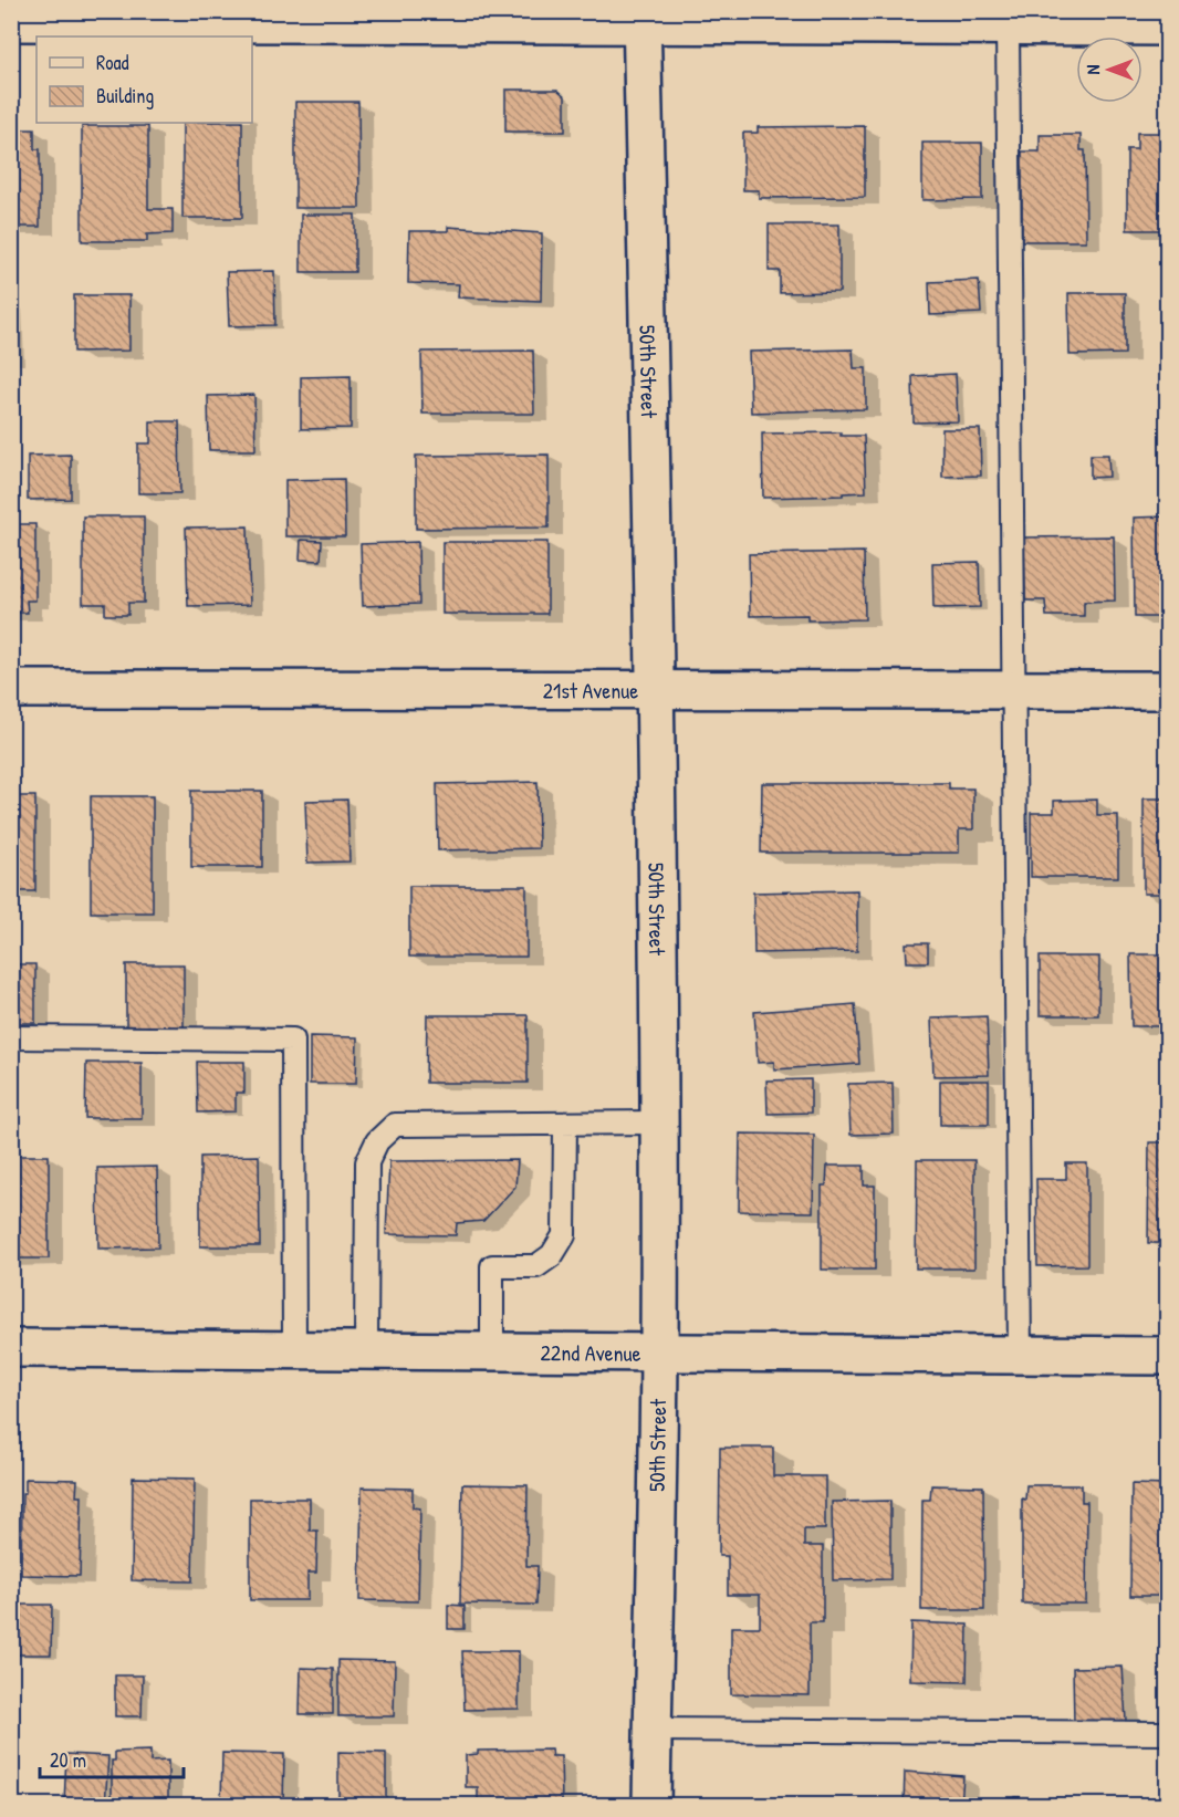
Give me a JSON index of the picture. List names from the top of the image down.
{
  "streets": {
    "street": ["50th Street", "21st Avenue", "22nd Avenue"]
  },
  "crossings": [
    ["50th Street", "21st Avenue"],
    ["50th Street", "22nd Avenue"]
  ],
  "legend": ["Road", "Building"],
  "scale_bar": "20 m",
  "north": "left"
}
